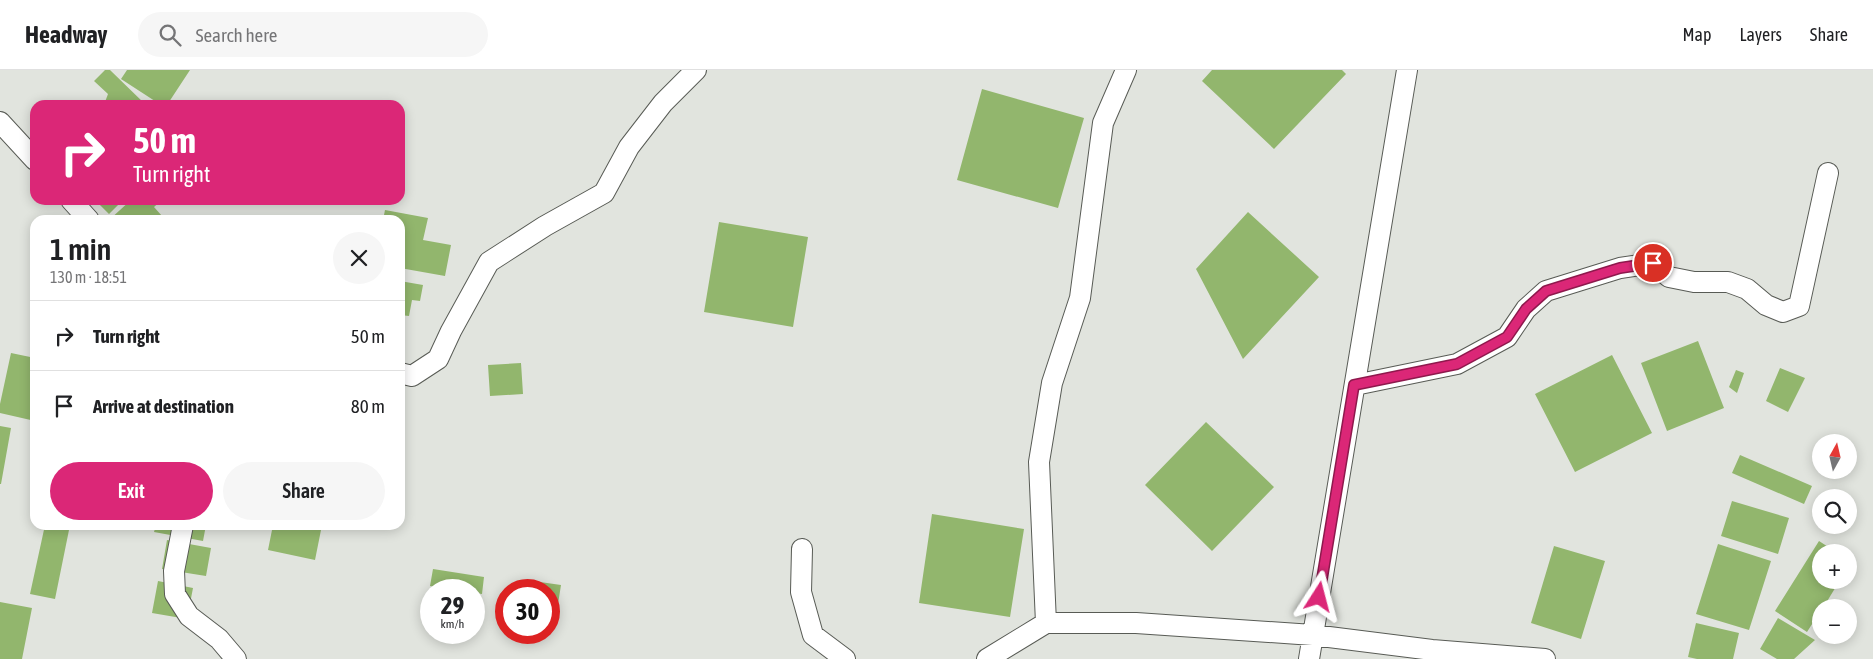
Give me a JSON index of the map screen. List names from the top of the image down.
{
  "north": "top",
  "page": {
    "header": "Headway",
    "search": "Search here",
    "nav": ["Map", "Layers", "Share"],
    "turn": ["50 m", "Turn right"],
    "heading": ["1 min", "130 m · 18:51"],
    "list": [
      {
        "name": "Turn right",
        "value": "50 m"
      },
      {
        "name": "Arrive at destination",
        "value": "80 m"
      }
    ],
    "map_buttons": ["+", "−"],
    "buttons": ["Exit", "Share"],
    "speed": "29 km/h",
    "limit": "30"
  }
}
